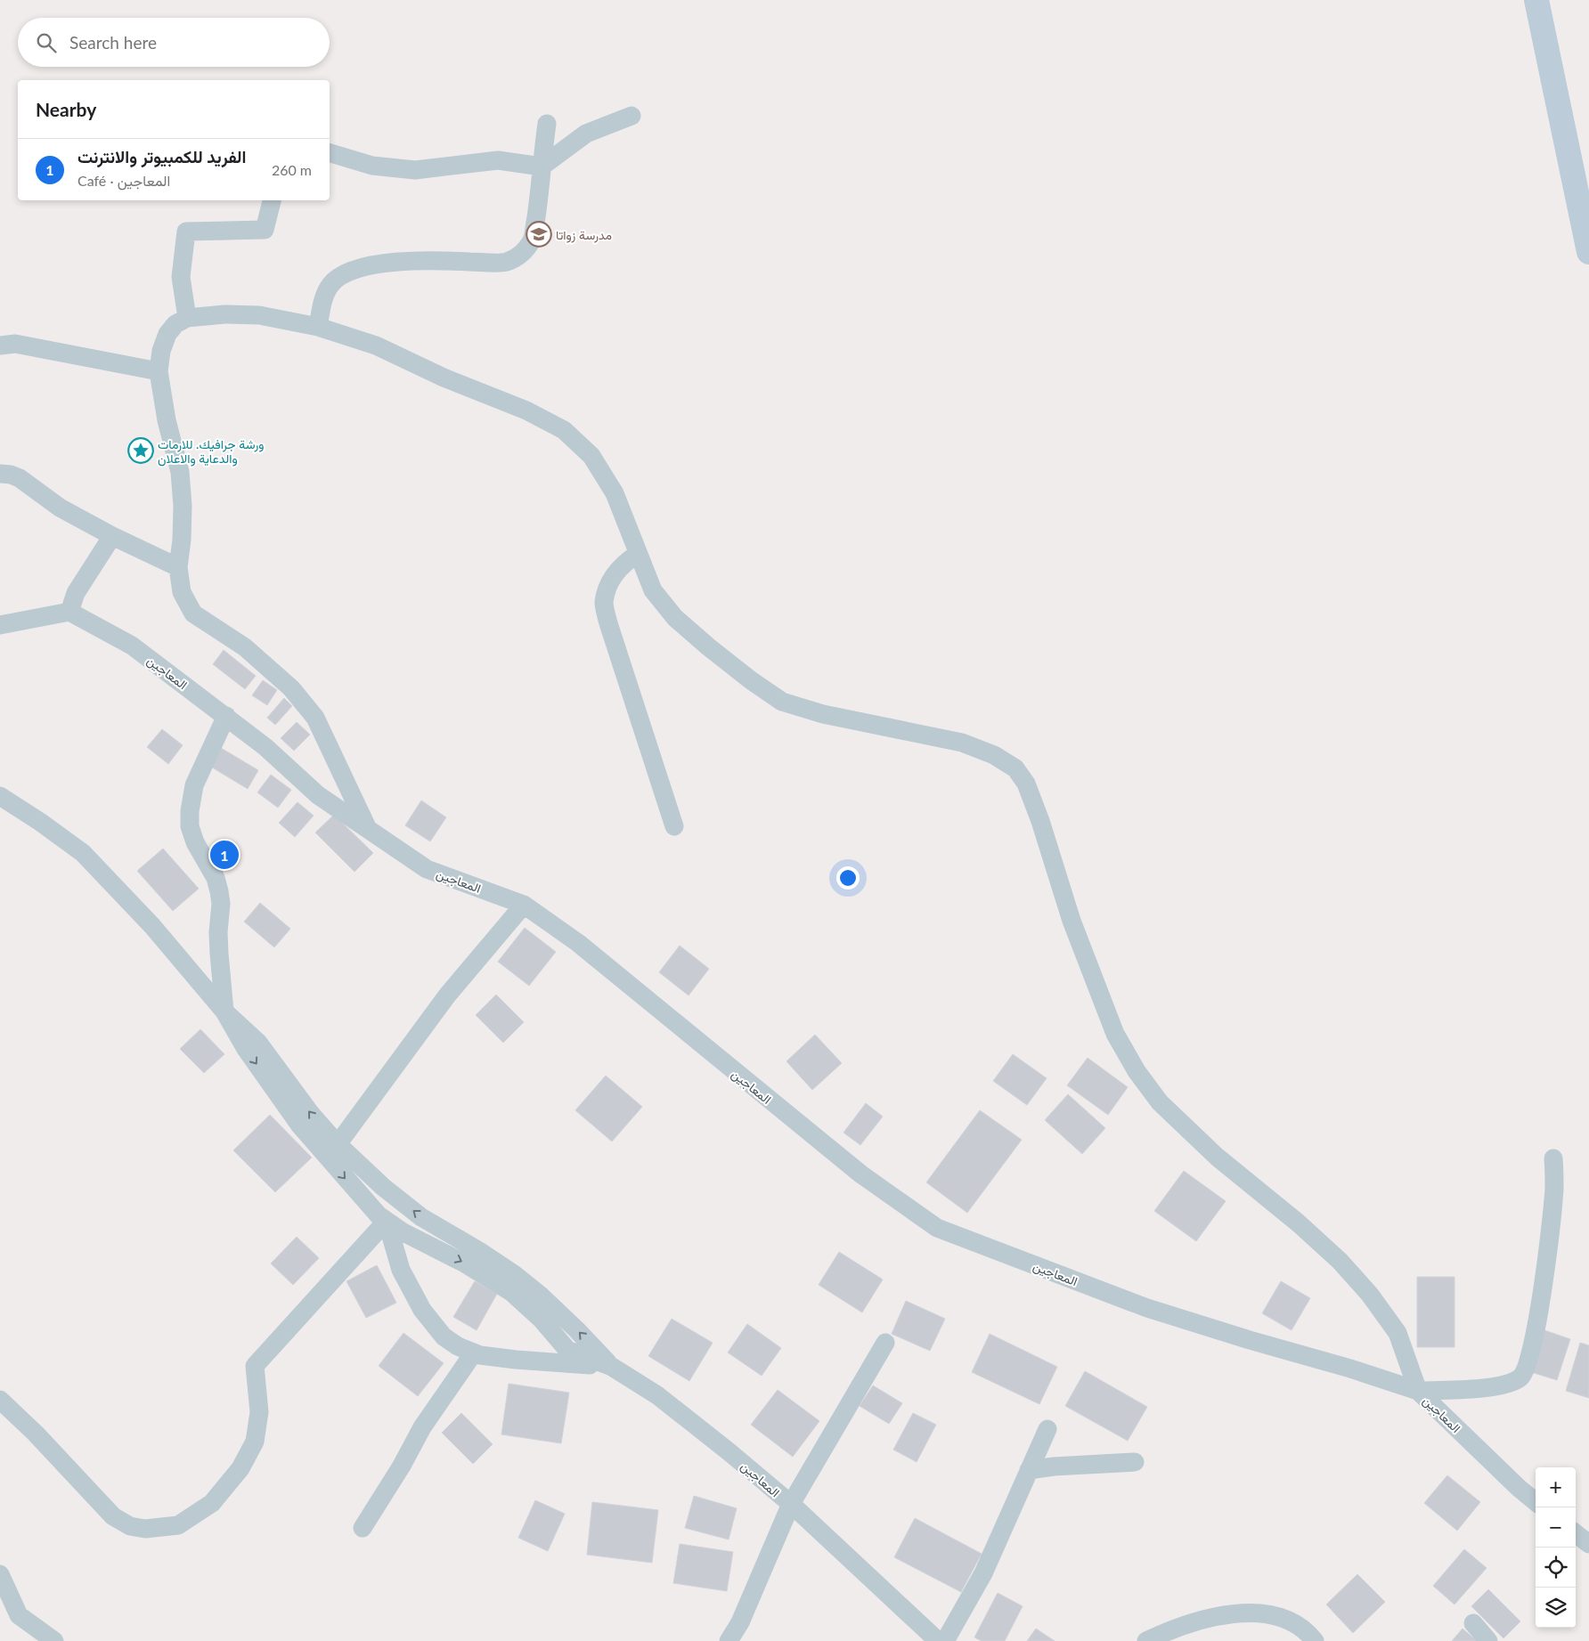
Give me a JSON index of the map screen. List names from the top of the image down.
{
  "streets": {
    "street": ["المعاجين"]
  },
  "places": {
    "school or university": ["مدرسة زواتا"],
    "place": ["ورشة جرافيك. للارمات والدعاية والاعلان"]
  },
  "page": {
    "search": "Search here",
    "heading": "Nearby",
    "list": [
      {
        "mark": "1",
        "name": "الفريد للكمبيوتر والانترنت",
        "note": "Café · المعاجين",
        "value": "260 m"
      }
    ],
    "pins": "1",
    "map_buttons": ["+", "−"]
  }
}
